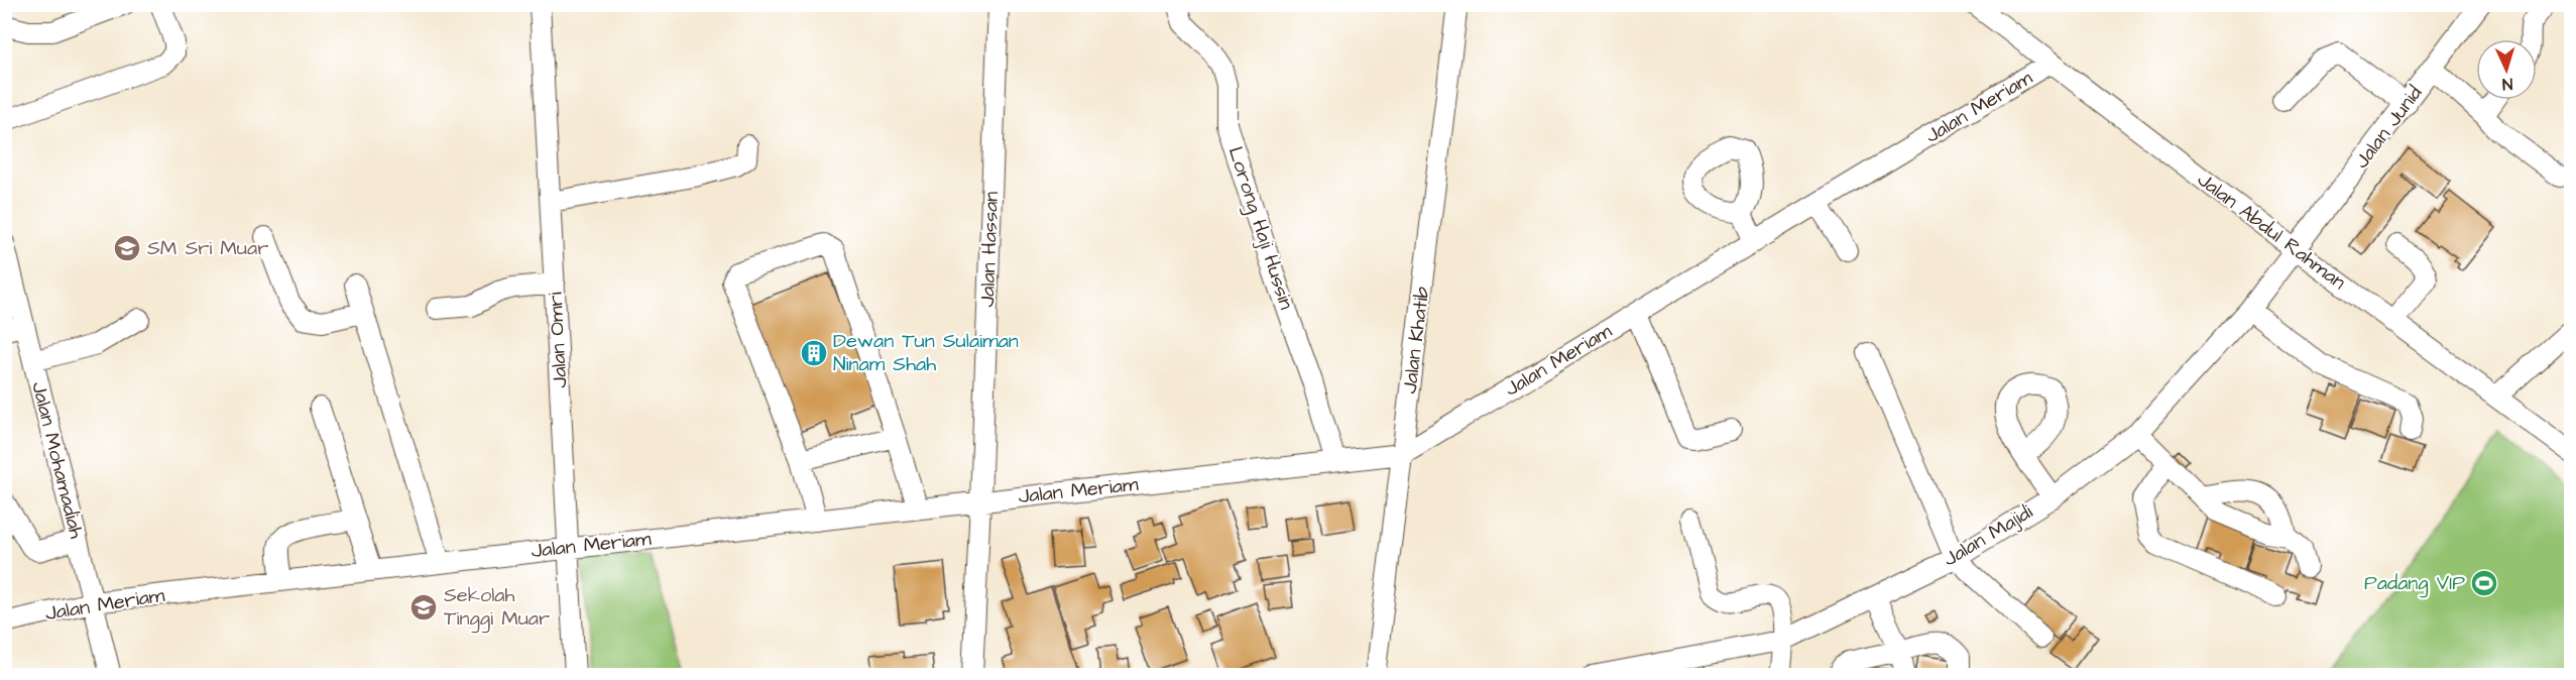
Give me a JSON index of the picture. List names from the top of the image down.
{
  "streets": {
    "street": [
      "Jalan Meriam",
      "Jalan Junid",
      "Lorong Haji Hussin",
      "Jalan Abdul Rahman",
      "Jalan Hassan",
      "Jalan Omri",
      "Jalan Khatib",
      "Jalan Mohamadiah",
      "Jalan Majidi"
    ]
  },
  "crossings": [
    ["Jalan Meriam", "Lorong Haji Hussin"],
    ["Jalan Meriam", "Jalan Abdul Rahman"],
    ["Jalan Meriam", "Jalan Hassan"],
    ["Jalan Meriam", "Jalan Omri"],
    ["Jalan Meriam", "Jalan Khatib"],
    ["Jalan Meriam", "Jalan Mohamadiah"],
    ["Jalan Junid", "Jalan Abdul Rahman"],
    ["Jalan Junid", "Jalan Majidi"],
    ["Jalan Abdul Rahman", "Jalan Majidi"]
  ],
  "places": {
    "school or university": ["SM Sri Muar", "Sekolah Tinggi Muar"],
    "building": ["Dewan Tun Sulaiman Ninam Shah"],
    "sports": ["Padang VIP"]
  },
  "north": "bottom"
}
